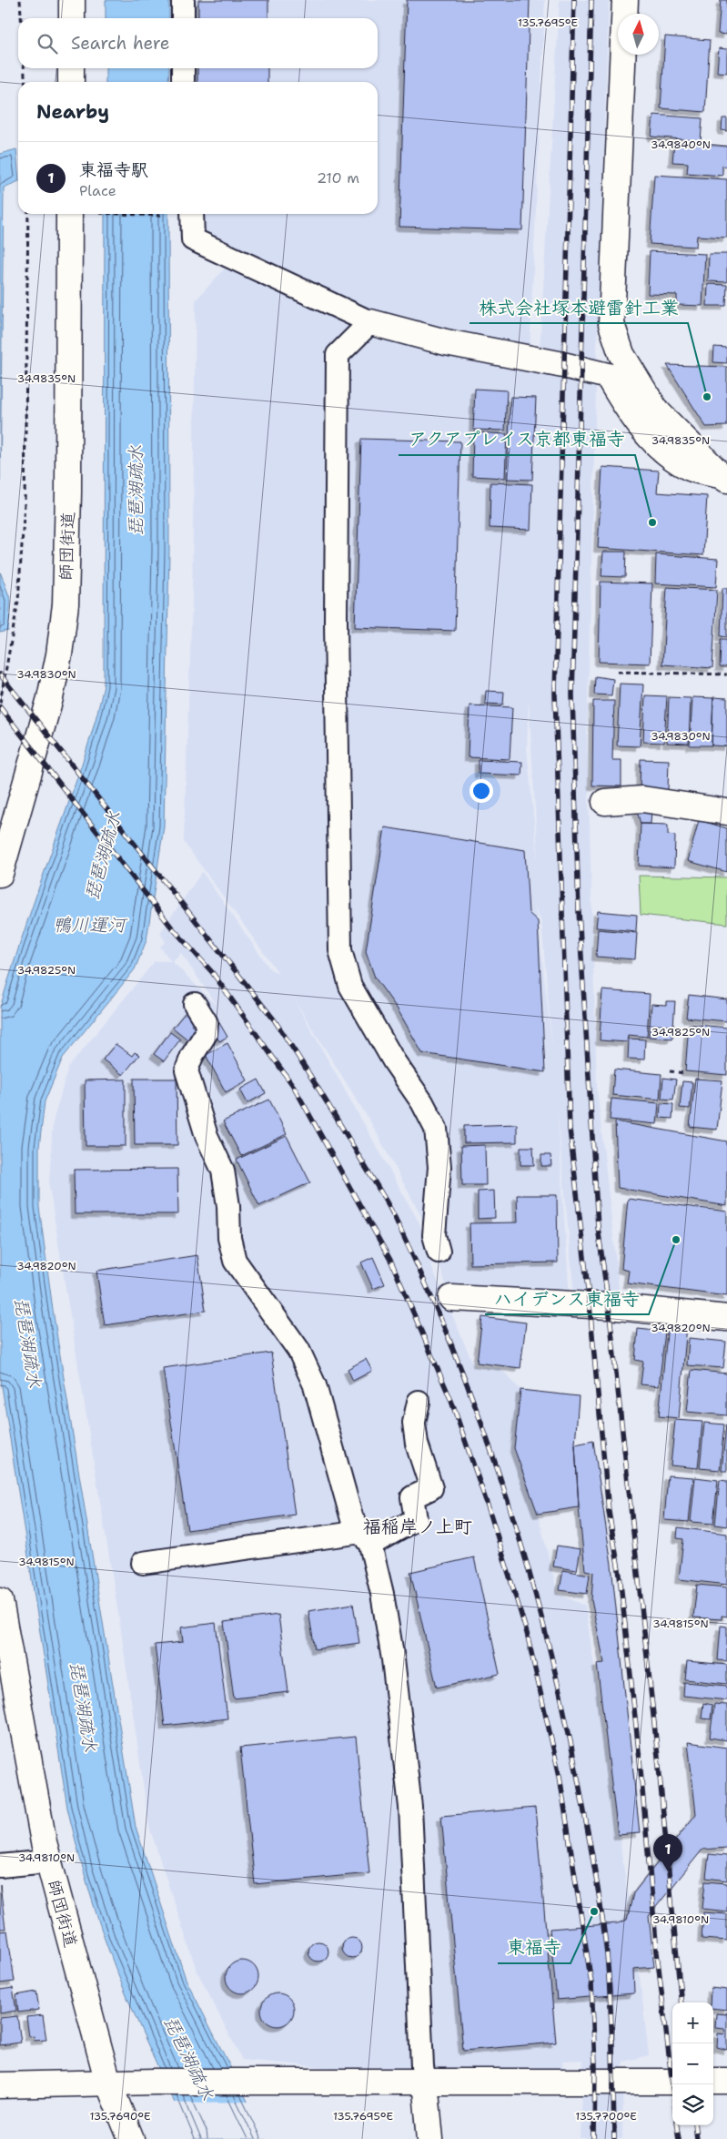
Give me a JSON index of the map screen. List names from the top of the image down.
{
  "streets": {
    "street": ["師団街道"]
  },
  "districts": ["福稲岸ノ上町"],
  "water": ["琵琶湖疏水", "鴨川運河"],
  "places": [
    "株式会社塚本避雷針工業",
    "アクアプレイス京都東福寺",
    "ハイデンス東福寺",
    "東福寺"
  ],
  "north": "top",
  "page": {
    "search": "Search here",
    "heading": "Nearby",
    "list": [
      {
        "mark": "1",
        "name": "東福寺駅",
        "note": "Place",
        "value": "210 m"
      }
    ],
    "pins": "1",
    "map_buttons": ["+", "−"]
  },
  "coordinates": [
    "135.7695°E",
    "34.9840°N",
    "34.9835°N",
    "34.9830°N",
    "34.9825°N",
    "34.9820°N",
    "34.9815°N",
    "34.9810°N",
    "135.7690°E",
    "135.7700°E"
  ]
}
